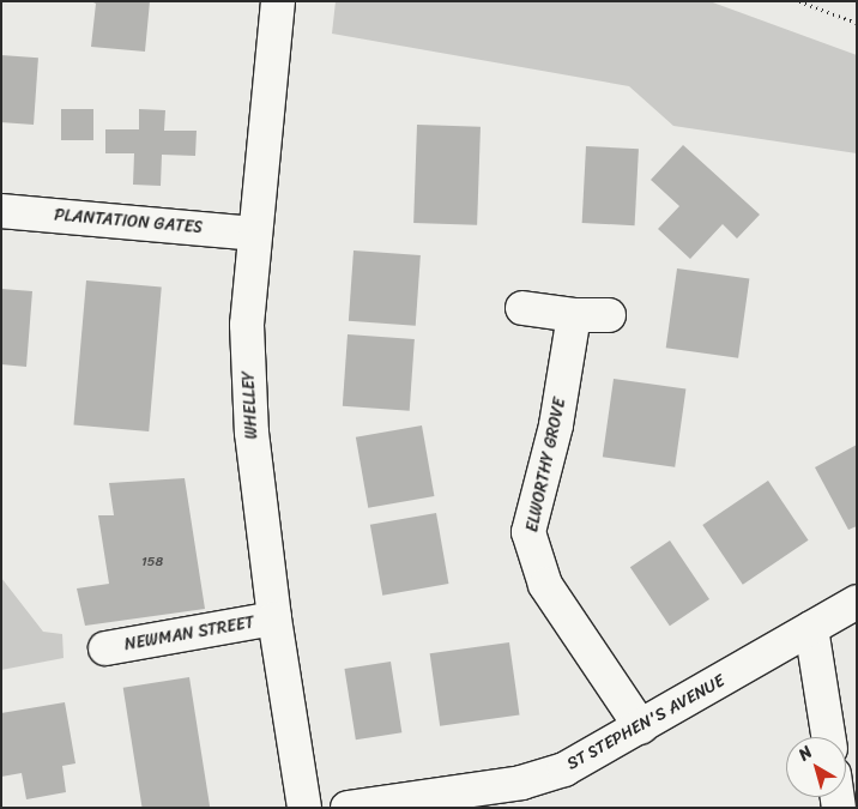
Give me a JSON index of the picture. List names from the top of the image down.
{
  "streets": {
    "street": [
      "PLANTATION GATES",
      "WHELLEY",
      "ELWORTHY GROVE",
      "NEWMAN STREET",
      "ST STEPHEN'S AVENUE"
    ]
  },
  "crossings": [
    ["PLANTATION GATES", "WHELLEY"],
    ["WHELLEY", "NEWMAN STREET"],
    ["ELWORTHY GROVE", "ST STEPHEN'S AVENUE"]
  ],
  "house_numbers": ["158"],
  "north": "top left"
}
